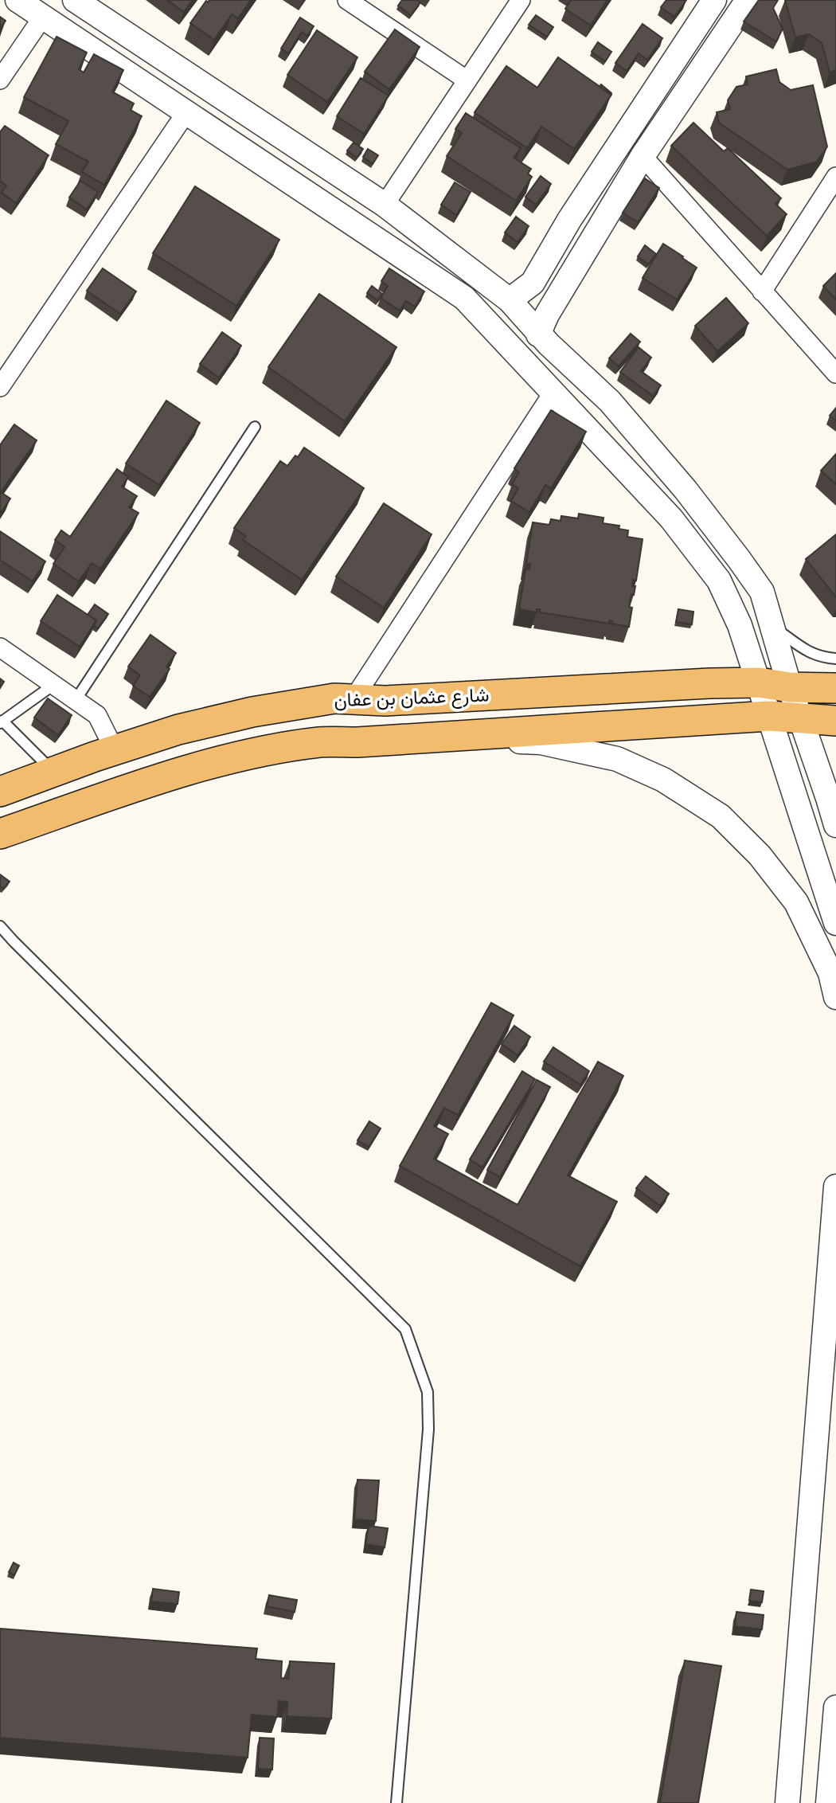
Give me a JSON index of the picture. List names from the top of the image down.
{
  "streets": {
    "main road": ["شارع عثمان بن عفان"]
  }
}
